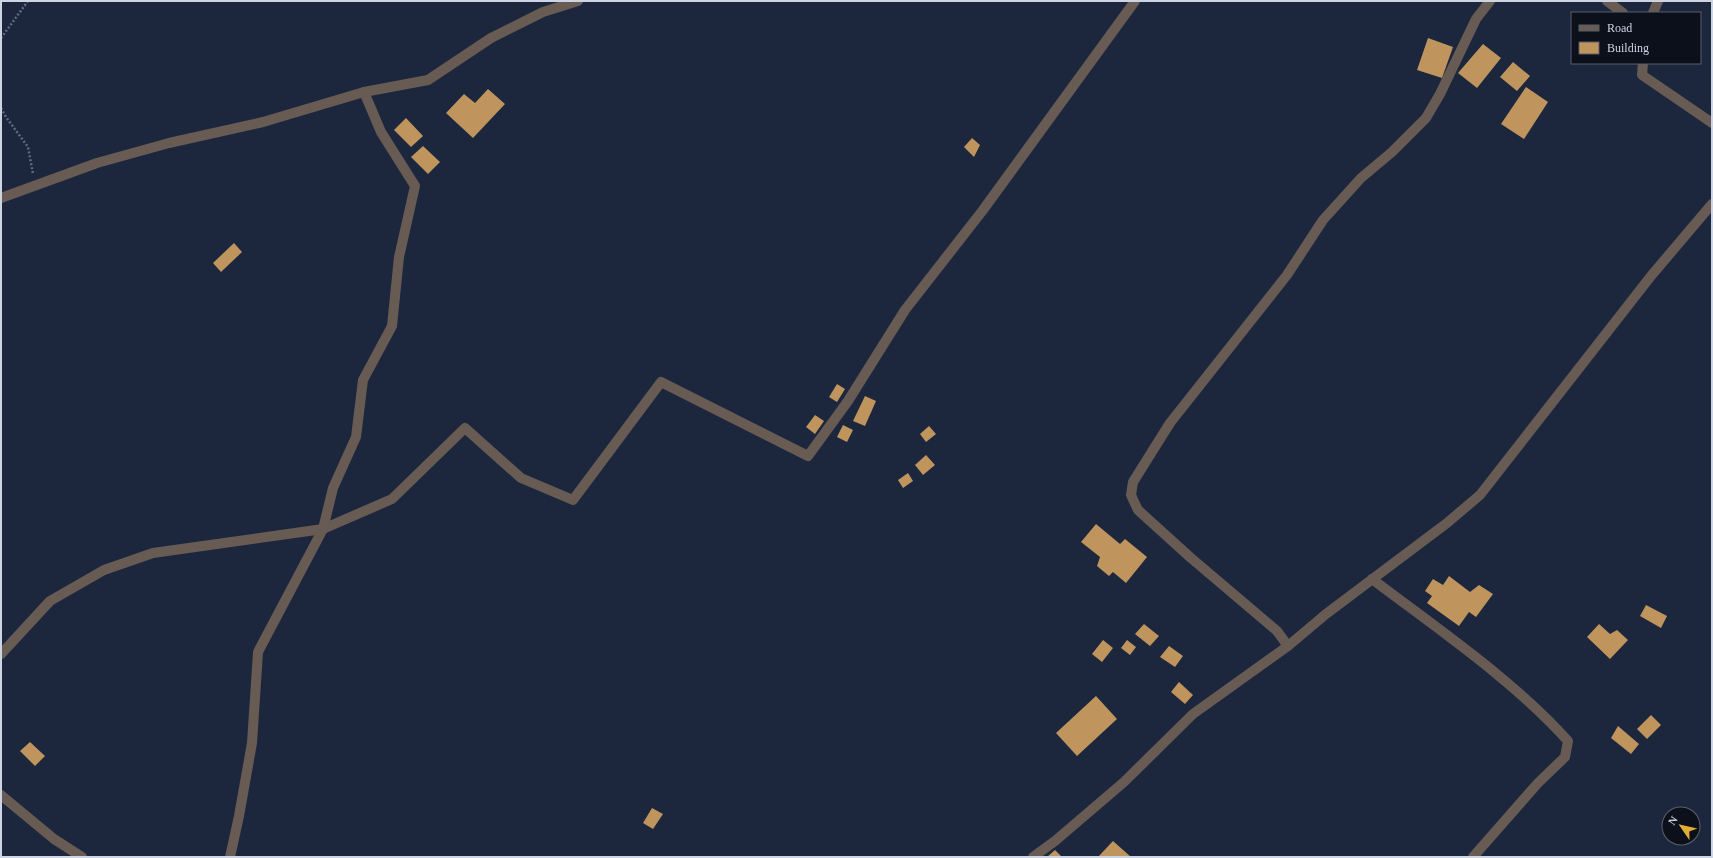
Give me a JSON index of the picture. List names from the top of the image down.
{
  "legend": ["Road", "Building"],
  "north": "top left"
}
